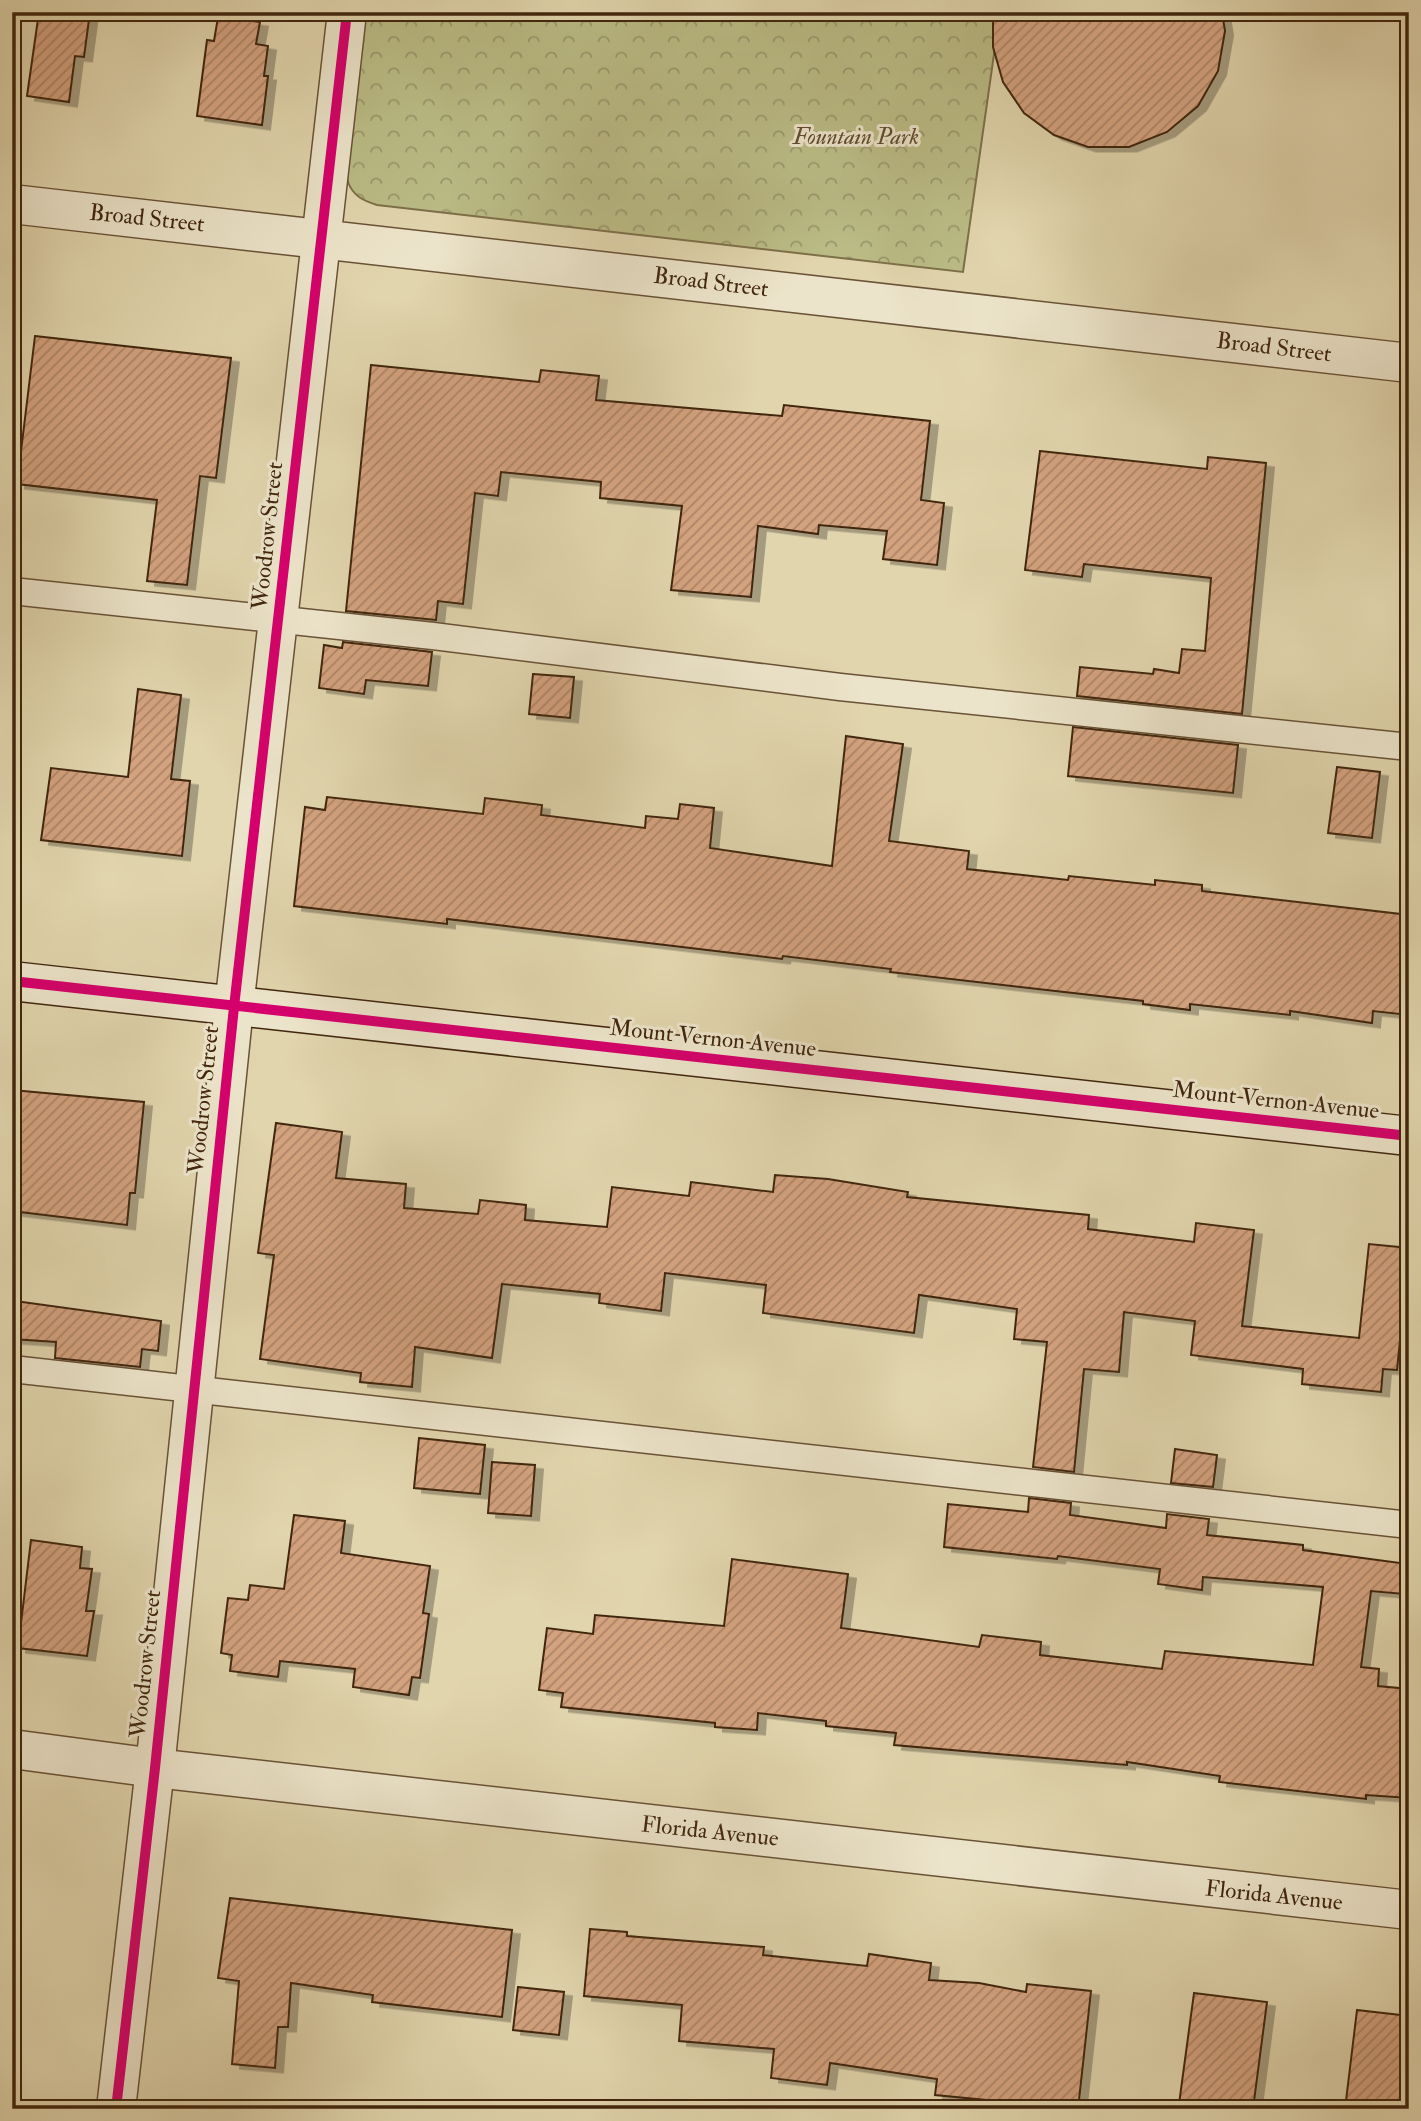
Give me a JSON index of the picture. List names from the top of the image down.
{
  "streets": {
    "street": [
      "Broad Street",
      "Woodrow Street",
      "Mount Vernon Avenue",
      "Florida Avenue"
    ]
  },
  "crossings": [
    ["Broad Street", "Woodrow Street"],
    ["Woodrow Street", "Mount Vernon Avenue"],
    ["Woodrow Street", "Florida Avenue"]
  ],
  "parks": ["Fountain Park"]
}
